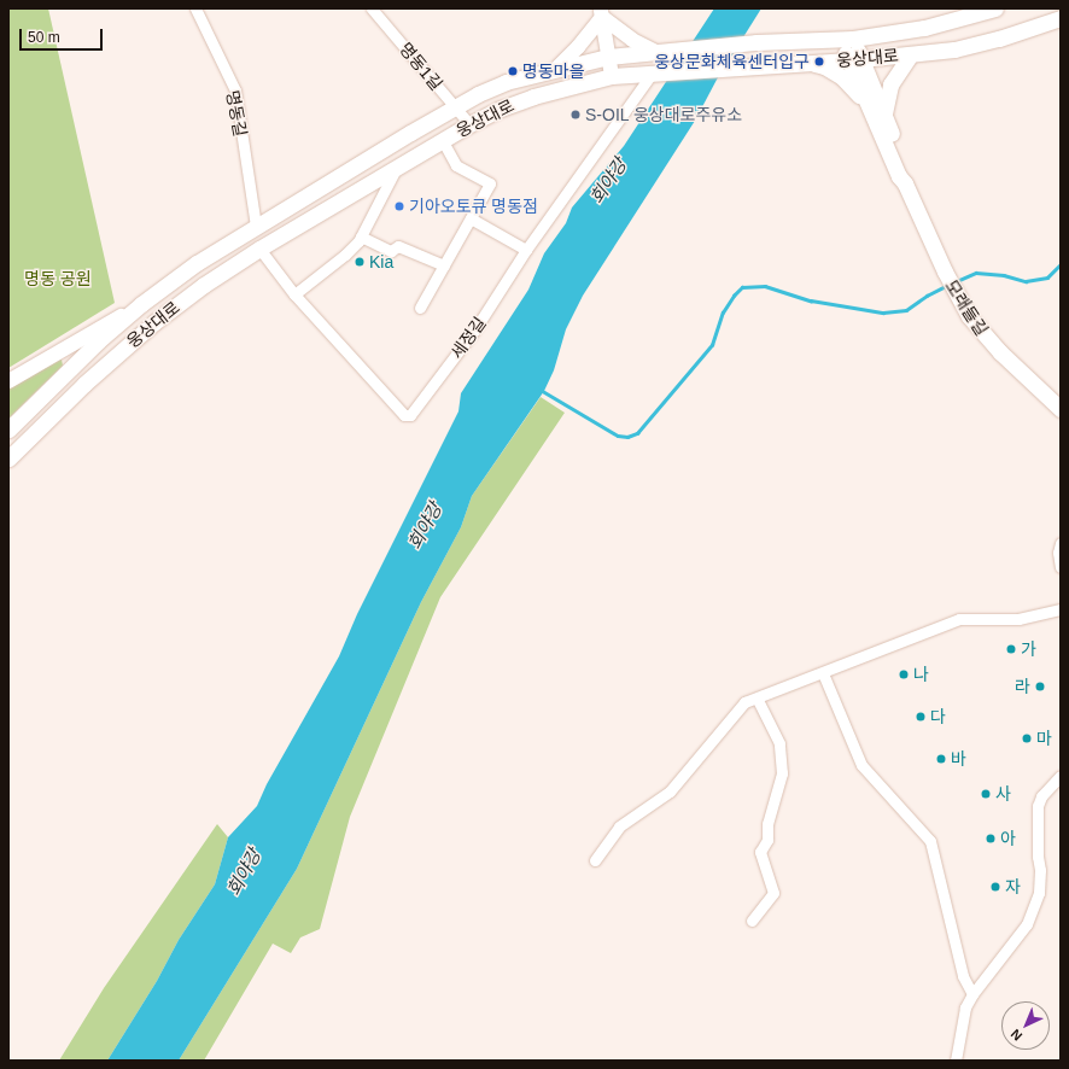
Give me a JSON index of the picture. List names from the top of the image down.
{
  "streets": {
    "main road": ["웅상대로", "모래들길"],
    "street": ["명동1길", "명동길", "세정길"]
  },
  "crossings": [
    ["웅상대로", "명동1길"],
    ["웅상대로", "명동길"],
    ["웅상대로", "모래들길"],
    ["웅상대로", "세정길"]
  ],
  "water": ["회야강"],
  "parks": ["명동 공원"],
  "places": [
    "웅상문화체육센터입구",
    "명동마을",
    "S-OIL 웅상대로주유소",
    "기아오토큐 명동점",
    "Kia",
    "가",
    "나",
    "라",
    "다",
    "마",
    "바",
    "사",
    "아",
    "자"
  ],
  "scale_bar": "50 m",
  "north": "bottom left"
}
